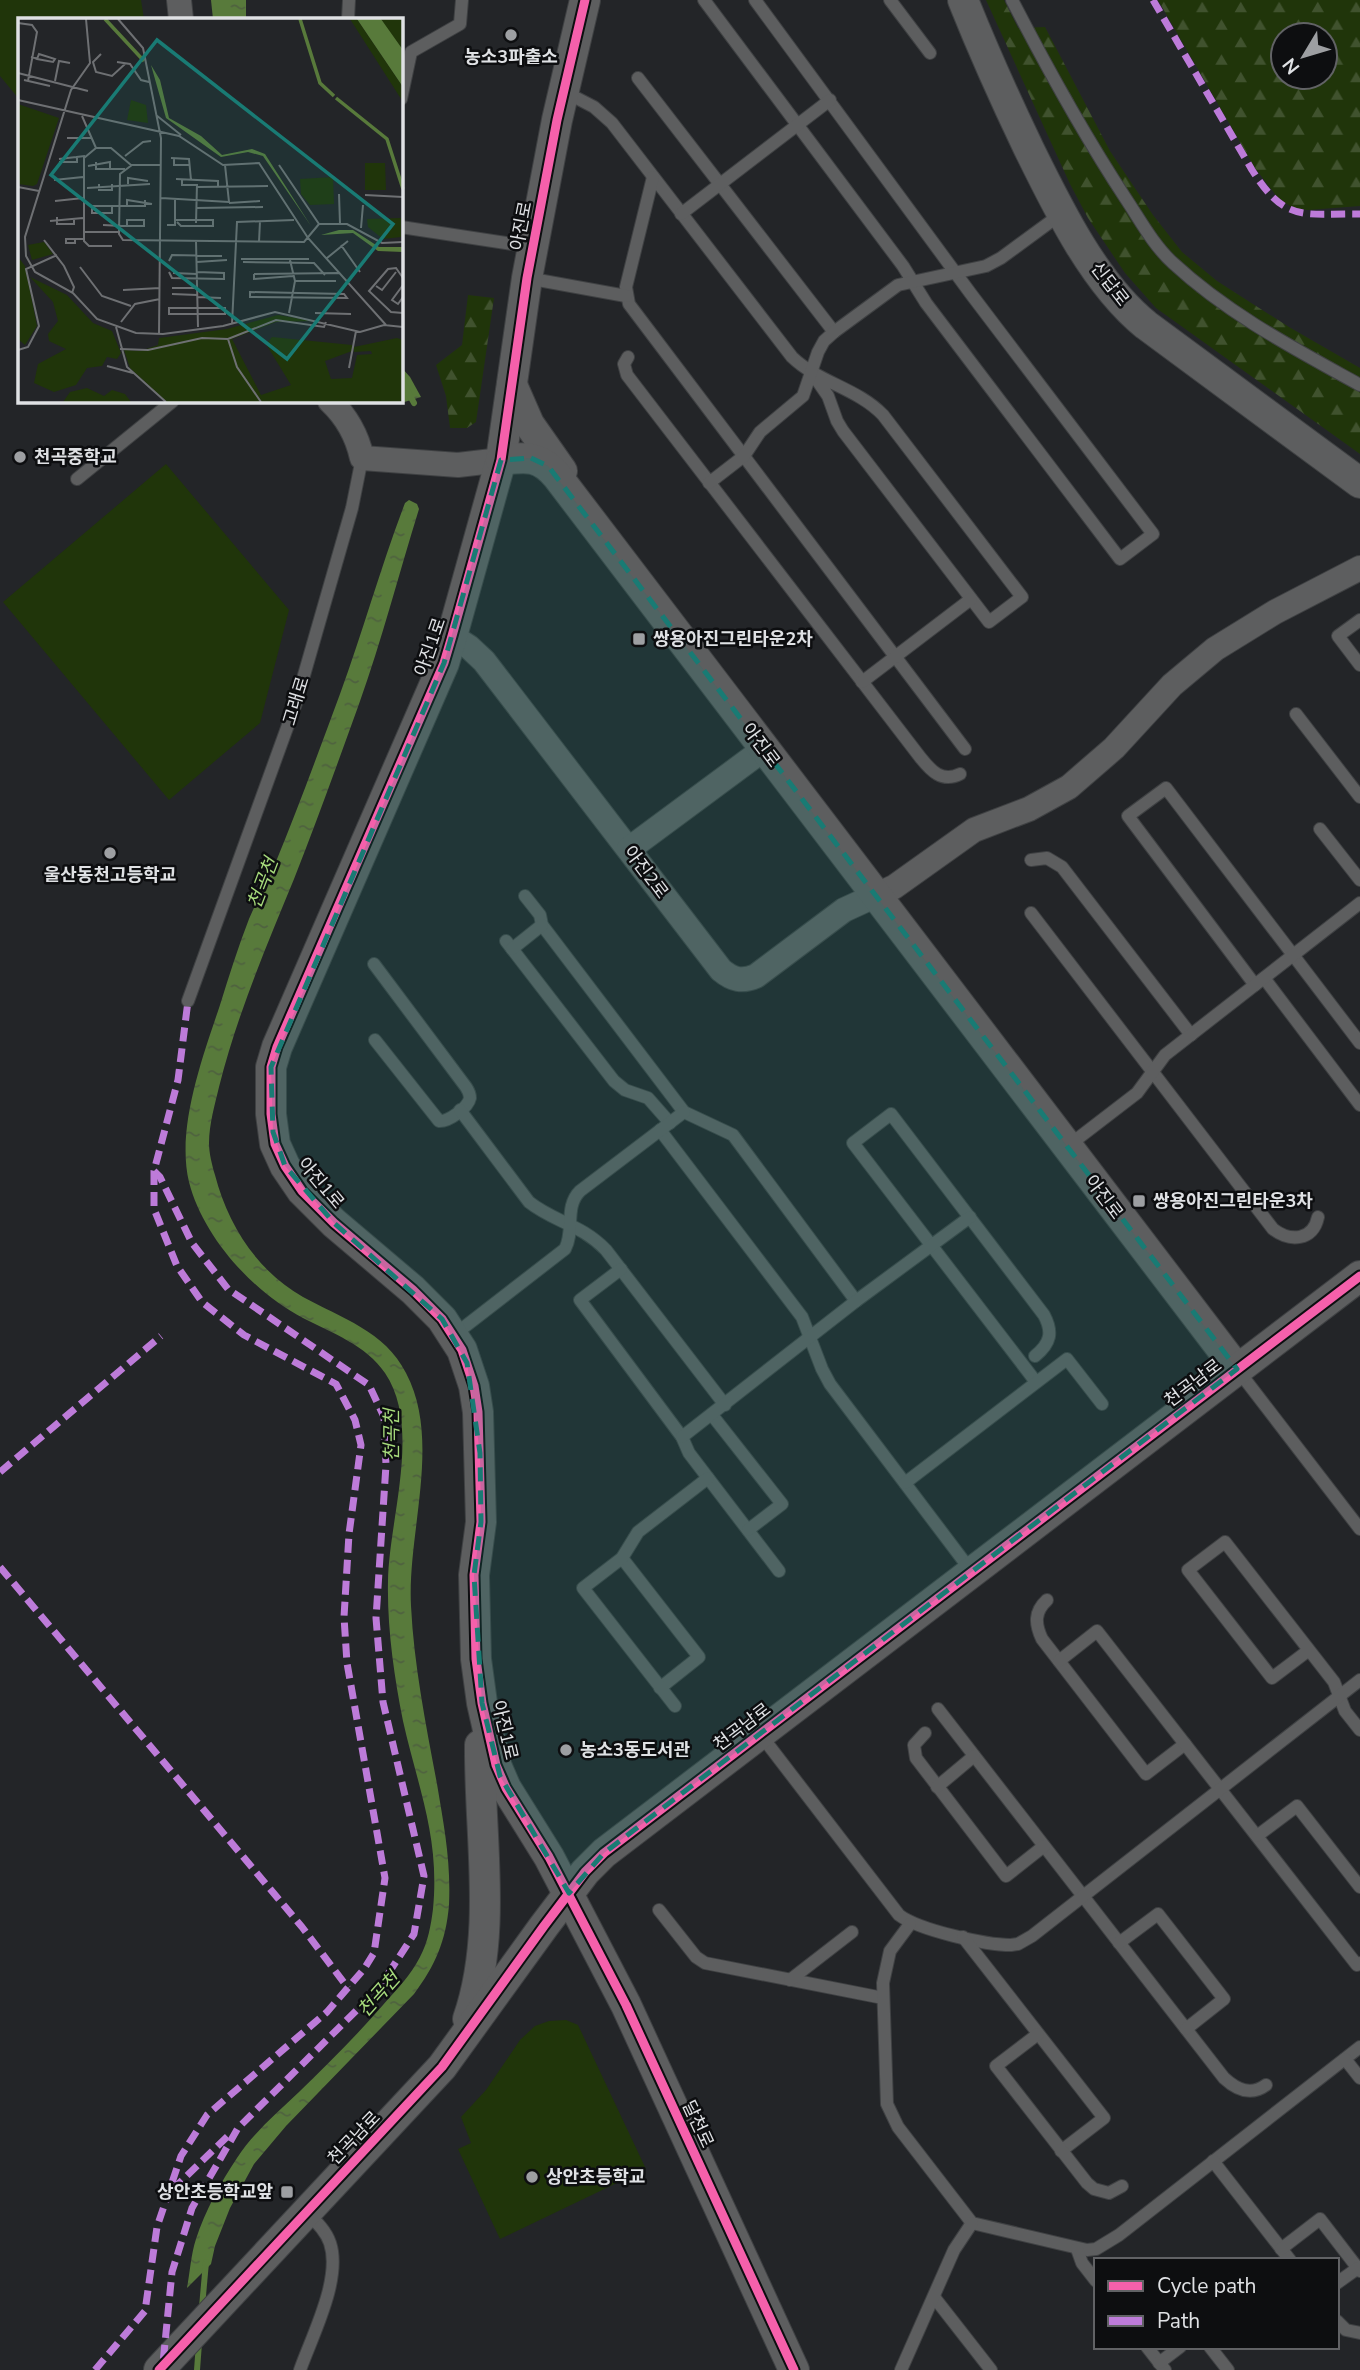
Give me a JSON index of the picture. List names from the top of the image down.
{
  "streets": {
    "street": [
      "아진로",
      "신답로",
      "아진1로",
      "아진2로",
      "천곡남로",
      "달천로"
    ],
    "lane": ["고래로"]
  },
  "crossings": [
    ["아진로", "아진1로"],
    ["아진로", "아진2로"],
    ["아진로", "천곡남로"],
    ["아진1로", "아진2로"],
    ["아진1로", "천곡남로"],
    ["아진1로", "달천로"],
    ["천곡남로", "달천로"]
  ],
  "water": ["천곡천"],
  "places": {
    "other": [
      "농소3파출소",
      "천곡중학교",
      "울산동천고등학교",
      "농소3동도서관",
      "상안초등학교"
    ],
    "transit": ["쌍용아진그린타운2차", "쌍용아진그린타운3차", "상안초등학교앞"]
  },
  "legend": ["Cycle path", "Path"],
  "north": "bottom left"
}
